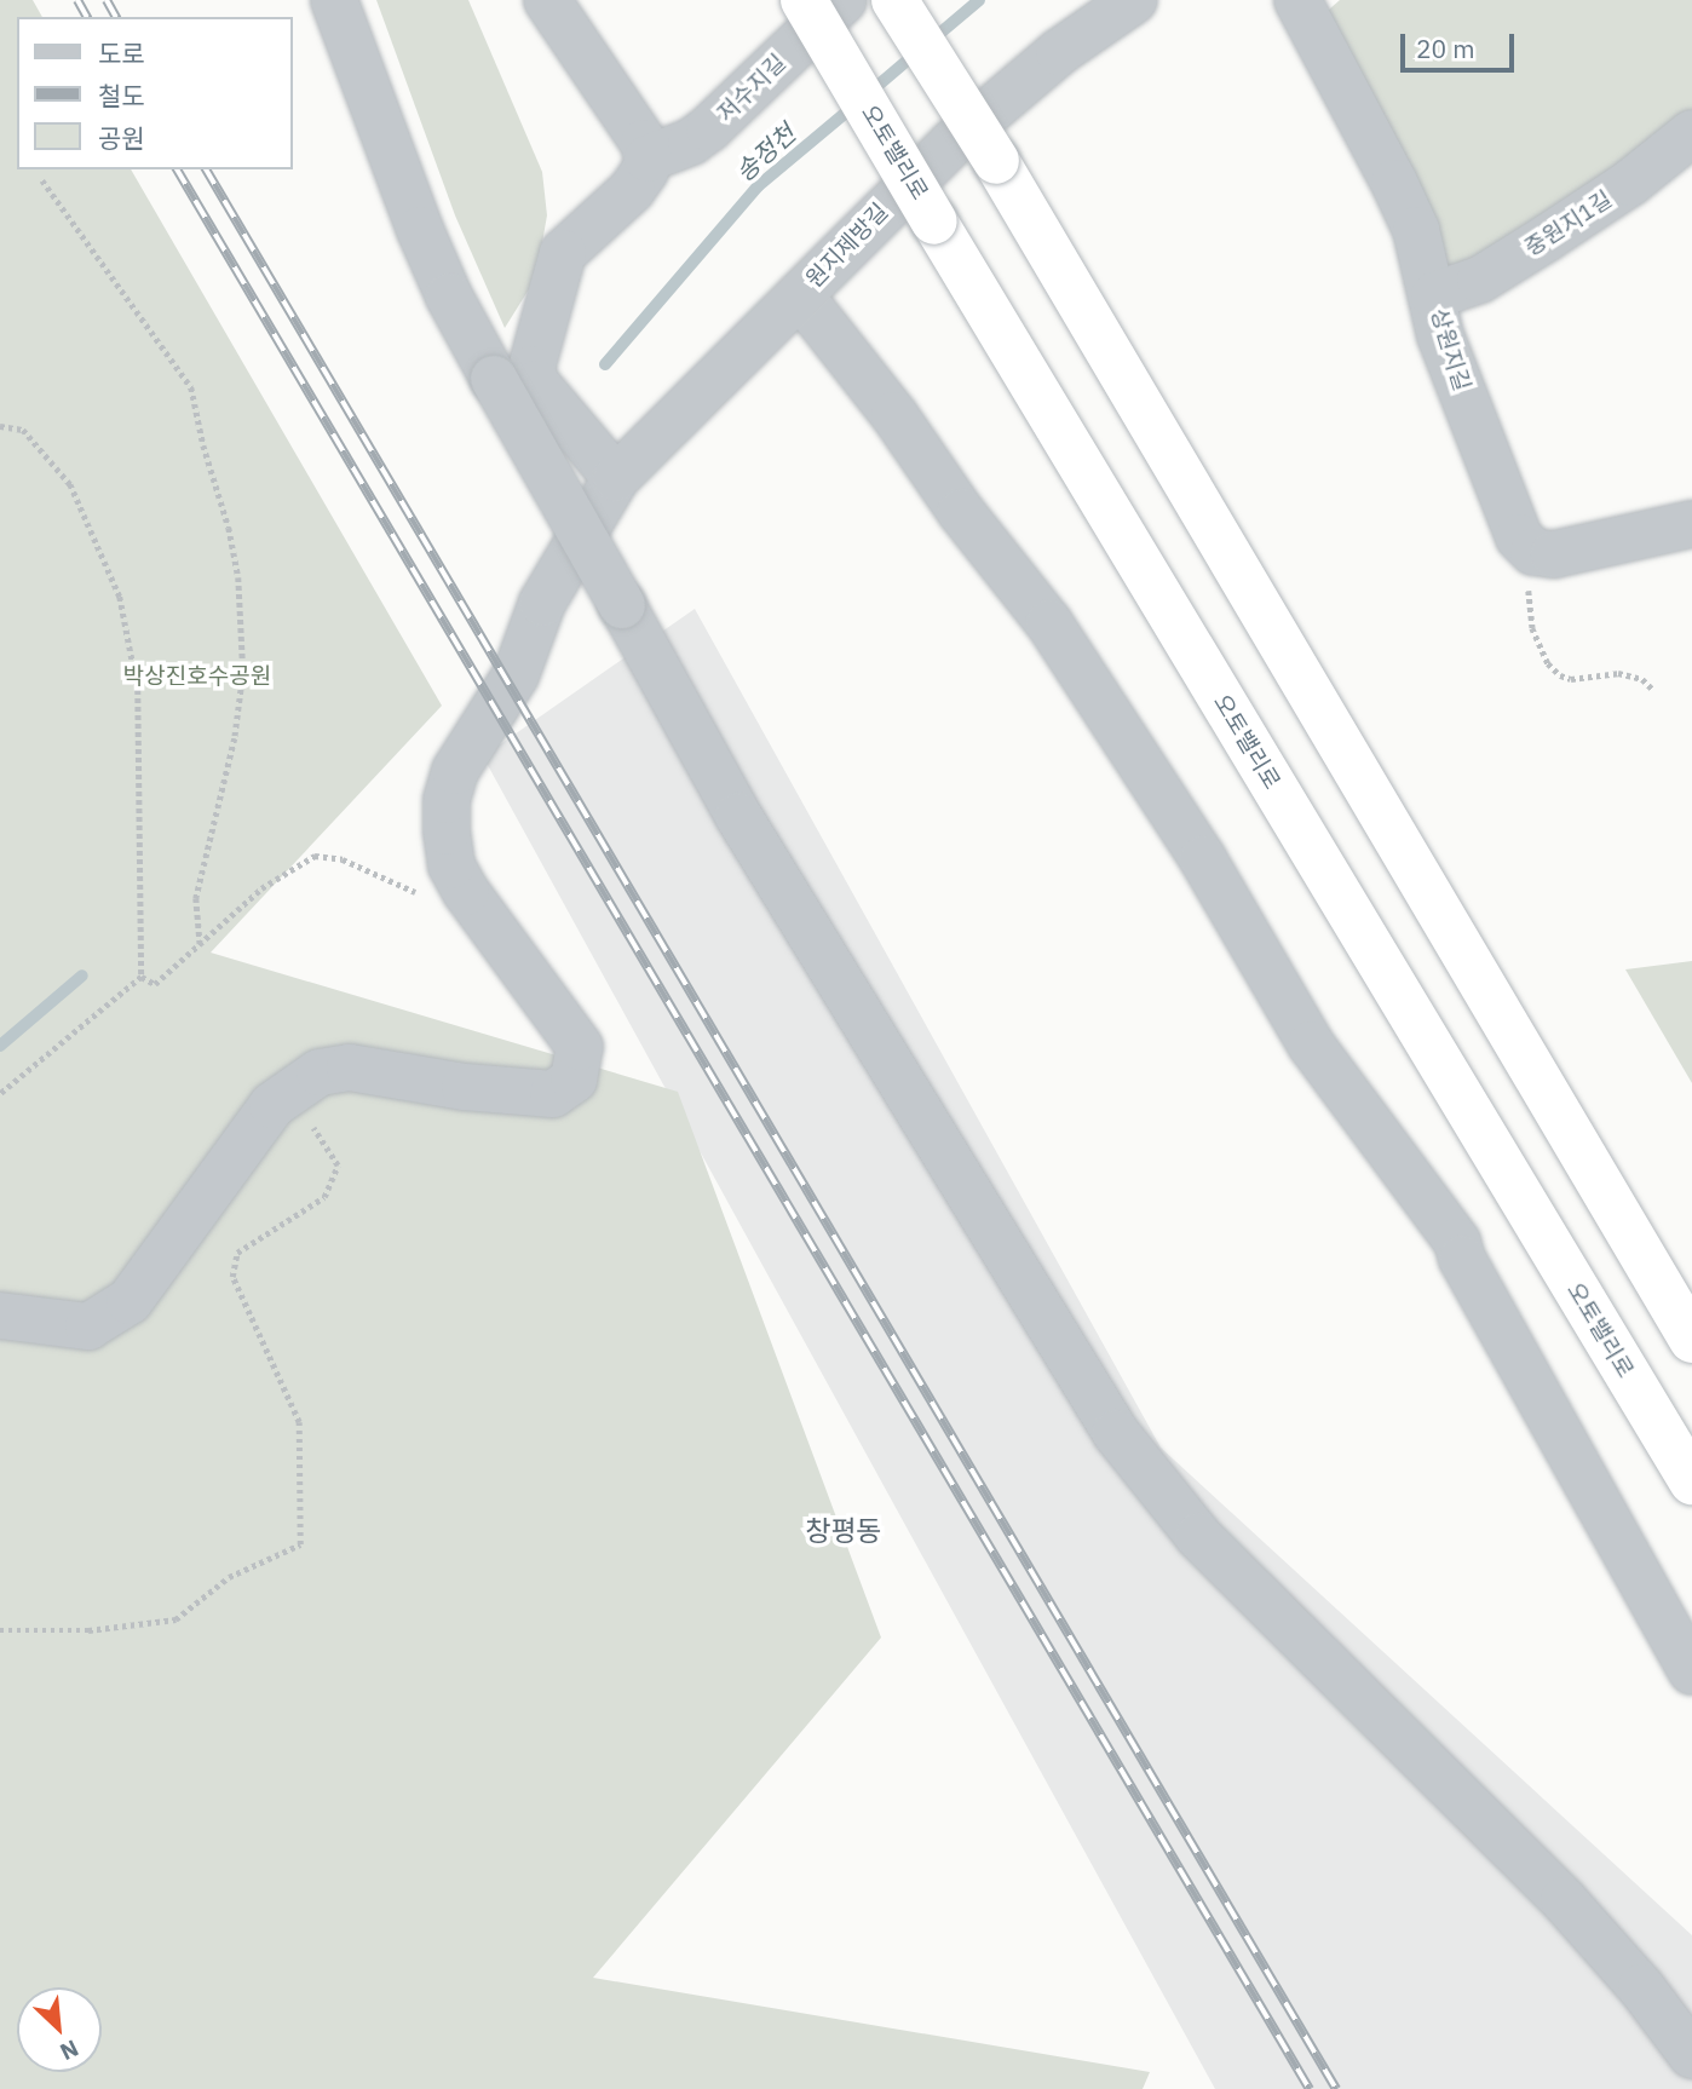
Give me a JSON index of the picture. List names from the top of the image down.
{
  "streets": {
    "highway": ["오토밸리로"],
    "street": [
      "저수지길",
      "중원지1길",
      "원지제방길",
      "상원지길"
    ]
  },
  "crossings": [
    ["중원지1길", "상원지길"]
  ],
  "districts": ["창평동"],
  "water": ["송정천"],
  "parks": ["박상진호수공원"],
  "legend": ["도로", "철도", "공원"],
  "scale_bar": "20 m",
  "north": "bottom right"
}
